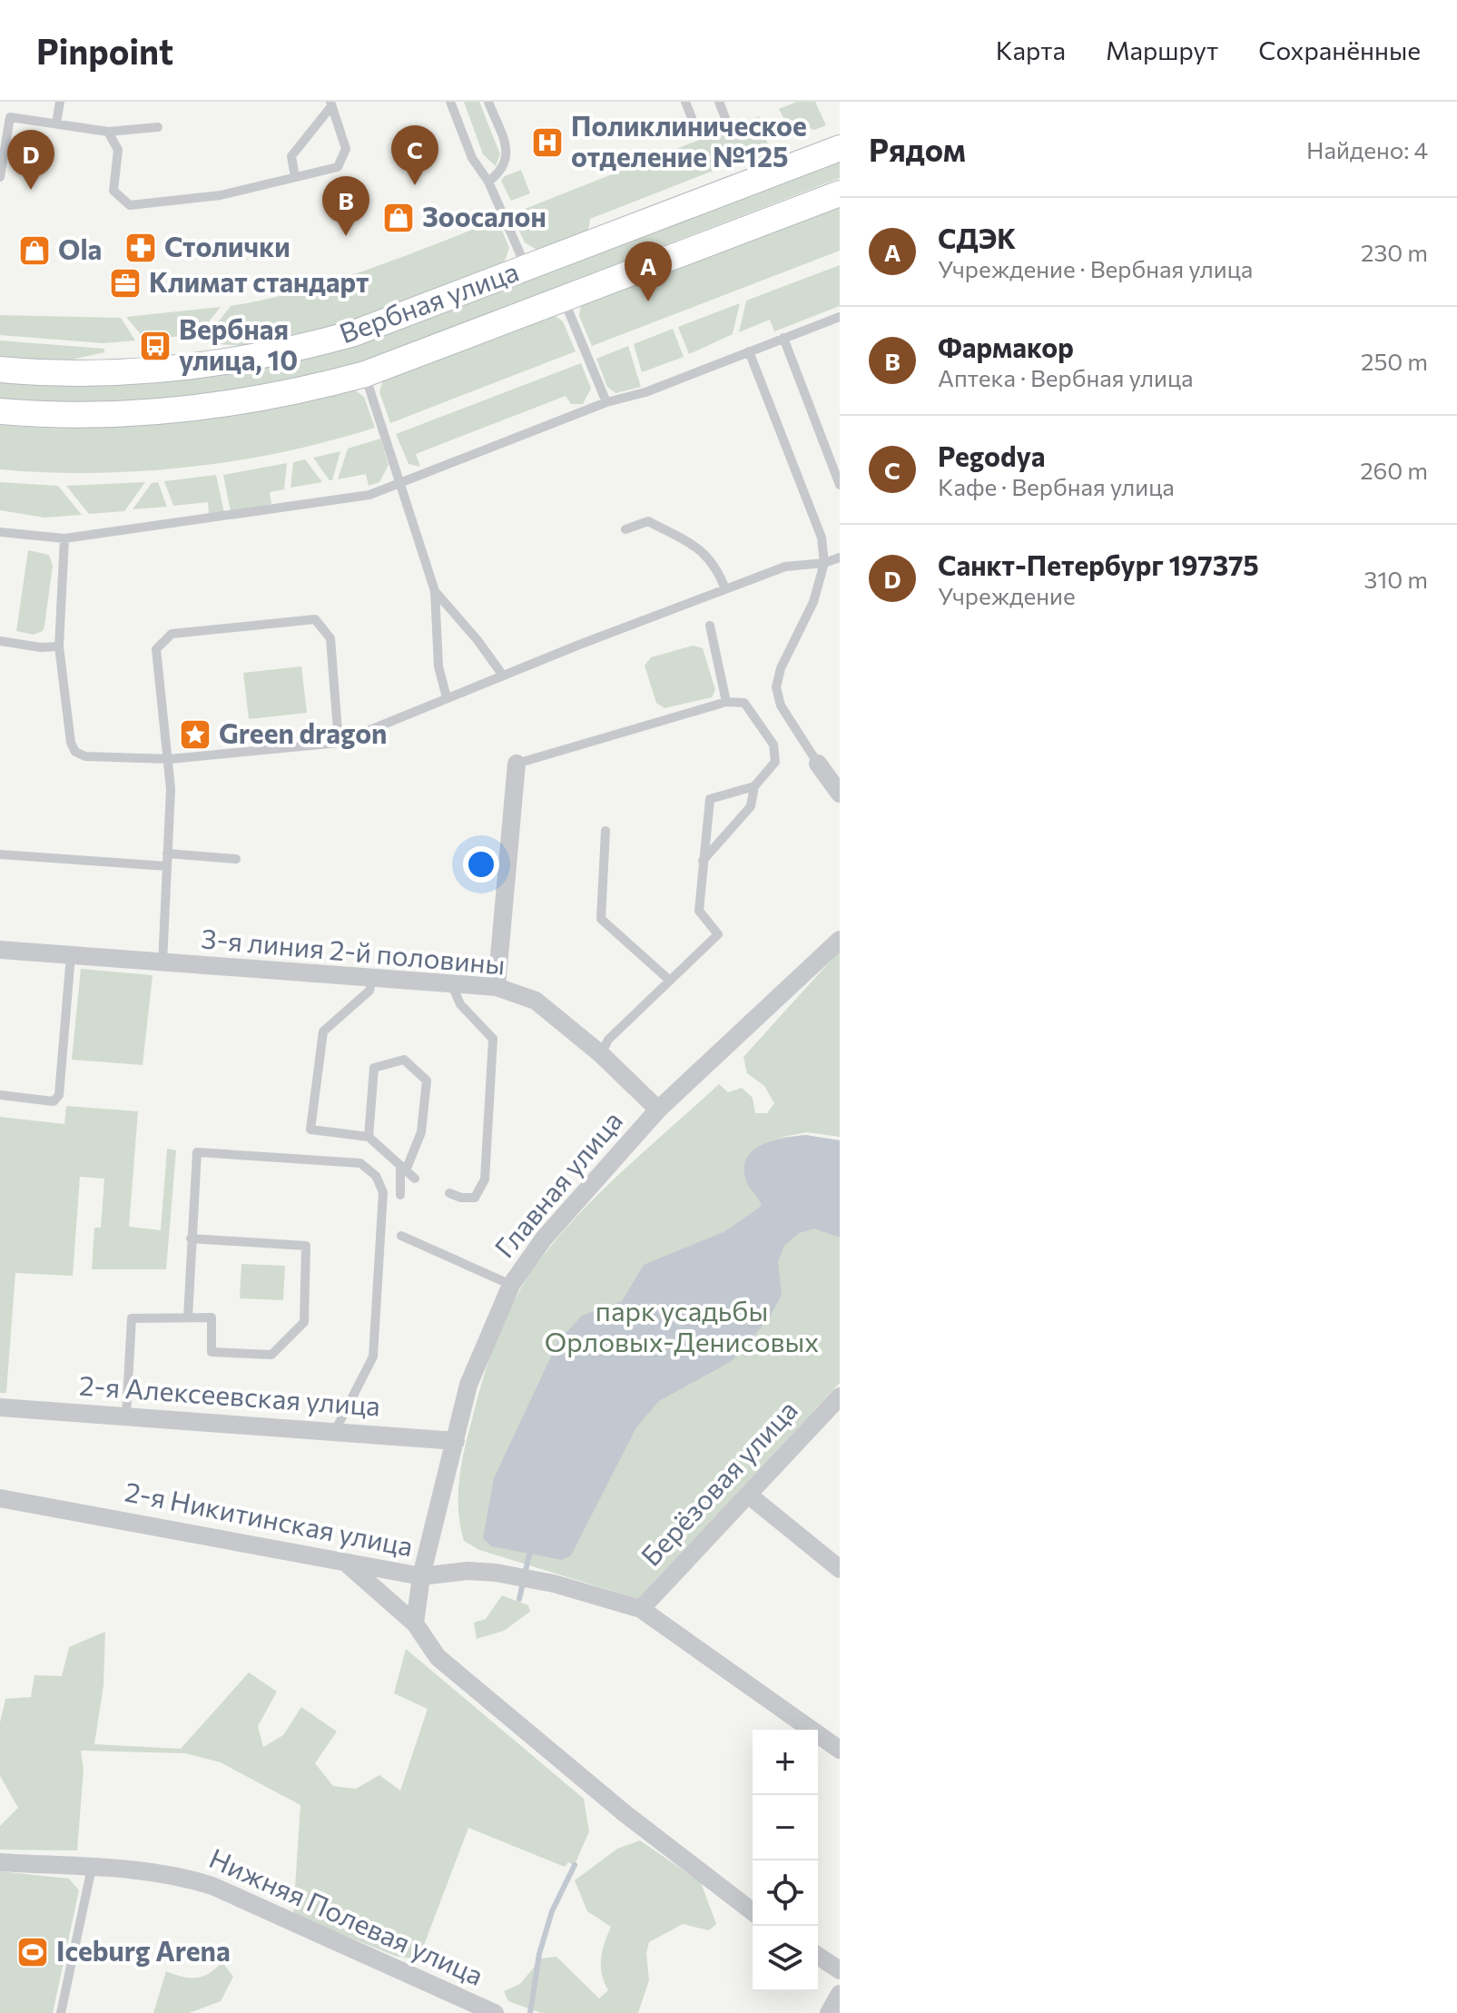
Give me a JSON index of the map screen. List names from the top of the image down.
{
  "streets": {
    "main road": ["Вербная улица"],
    "street": [
      "3-я линия 2-й половины",
      "Главная улица",
      "2-я Алексеевская улица",
      "Берёзовая улица",
      "2-я Никитинская улица",
      "Нижняя Полевая улица"
    ]
  },
  "crossings": [
    ["3-я линия 2-й половины", "Главная улица"],
    ["Главная улица", "2-я Алексеевская улица"],
    ["Главная улица", "2-я Никитинская улица"]
  ],
  "parks": ["парк усадьбы Орловых-Денисовых"],
  "places": {
    "hospital": ["Поликлиническое отделение №125"],
    "shop": ["Зоосалон", "Ola"],
    "pharmacy": ["Столички"],
    "office": ["Климат стандарт"],
    "bus stop": ["Вербная улица, 10"],
    "place": ["Green dragon"],
    "sports": ["Iceburg Arena"]
  },
  "page": {
    "header": "Pinpoint",
    "nav": ["Карта", "Маршрут", "Сохранённые"],
    "heading": ["Рядом", "Найдено: 4"],
    "pins": [
      "C",
      "D",
      "B",
      "A"
    ],
    "list": [
      {
        "mark": "A",
        "name": "СДЭК",
        "note": "Учреждение · Вербная улица",
        "value": "230 m"
      },
      {
        "mark": "B",
        "name": "Фармакор",
        "note": "Аптека · Вербная улица",
        "value": "250 m"
      },
      {
        "mark": "C",
        "name": "Pegodya",
        "note": "Кафе · Вербная улица",
        "value": "260 m"
      },
      {
        "mark": "D",
        "name": "Санкт-Петербург 197375",
        "note": "Учреждение",
        "value": "310 m"
      }
    ],
    "map_buttons": ["+", "−"]
  }
}
